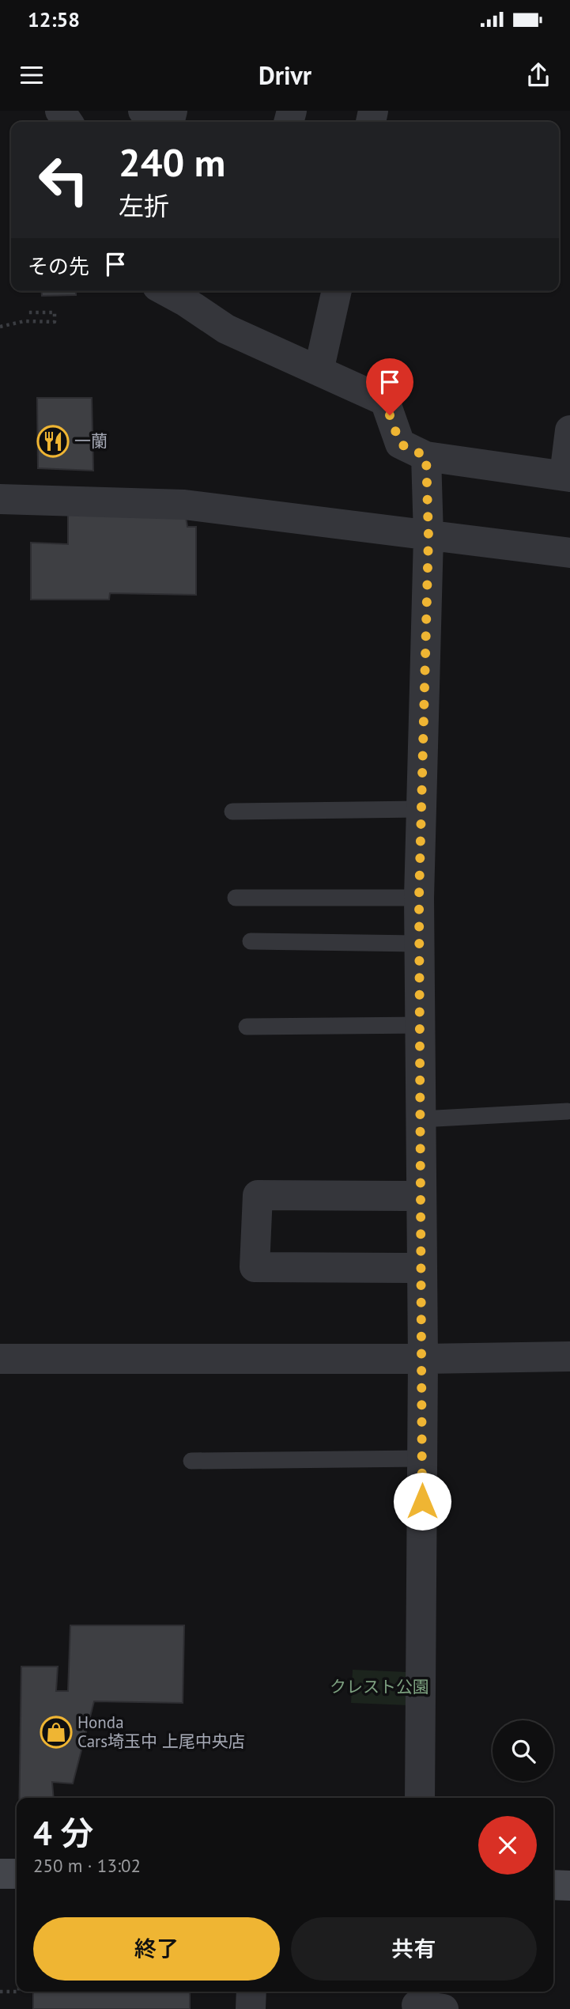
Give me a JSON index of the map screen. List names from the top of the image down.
{
  "parks": ["クレスト公園"],
  "places": {
    "restaurant": ["一蘭"],
    "shop": ["Honda Cars埼玉中 上尾中央店"]
  },
  "page": {
    "status": "12:58",
    "header": "Drivr",
    "turn": ["240 m", "左折"],
    "then": "その先",
    "heading": ["4 分", "250 m · 13:02"],
    "buttons": ["終了", "共有"]
  }
}
